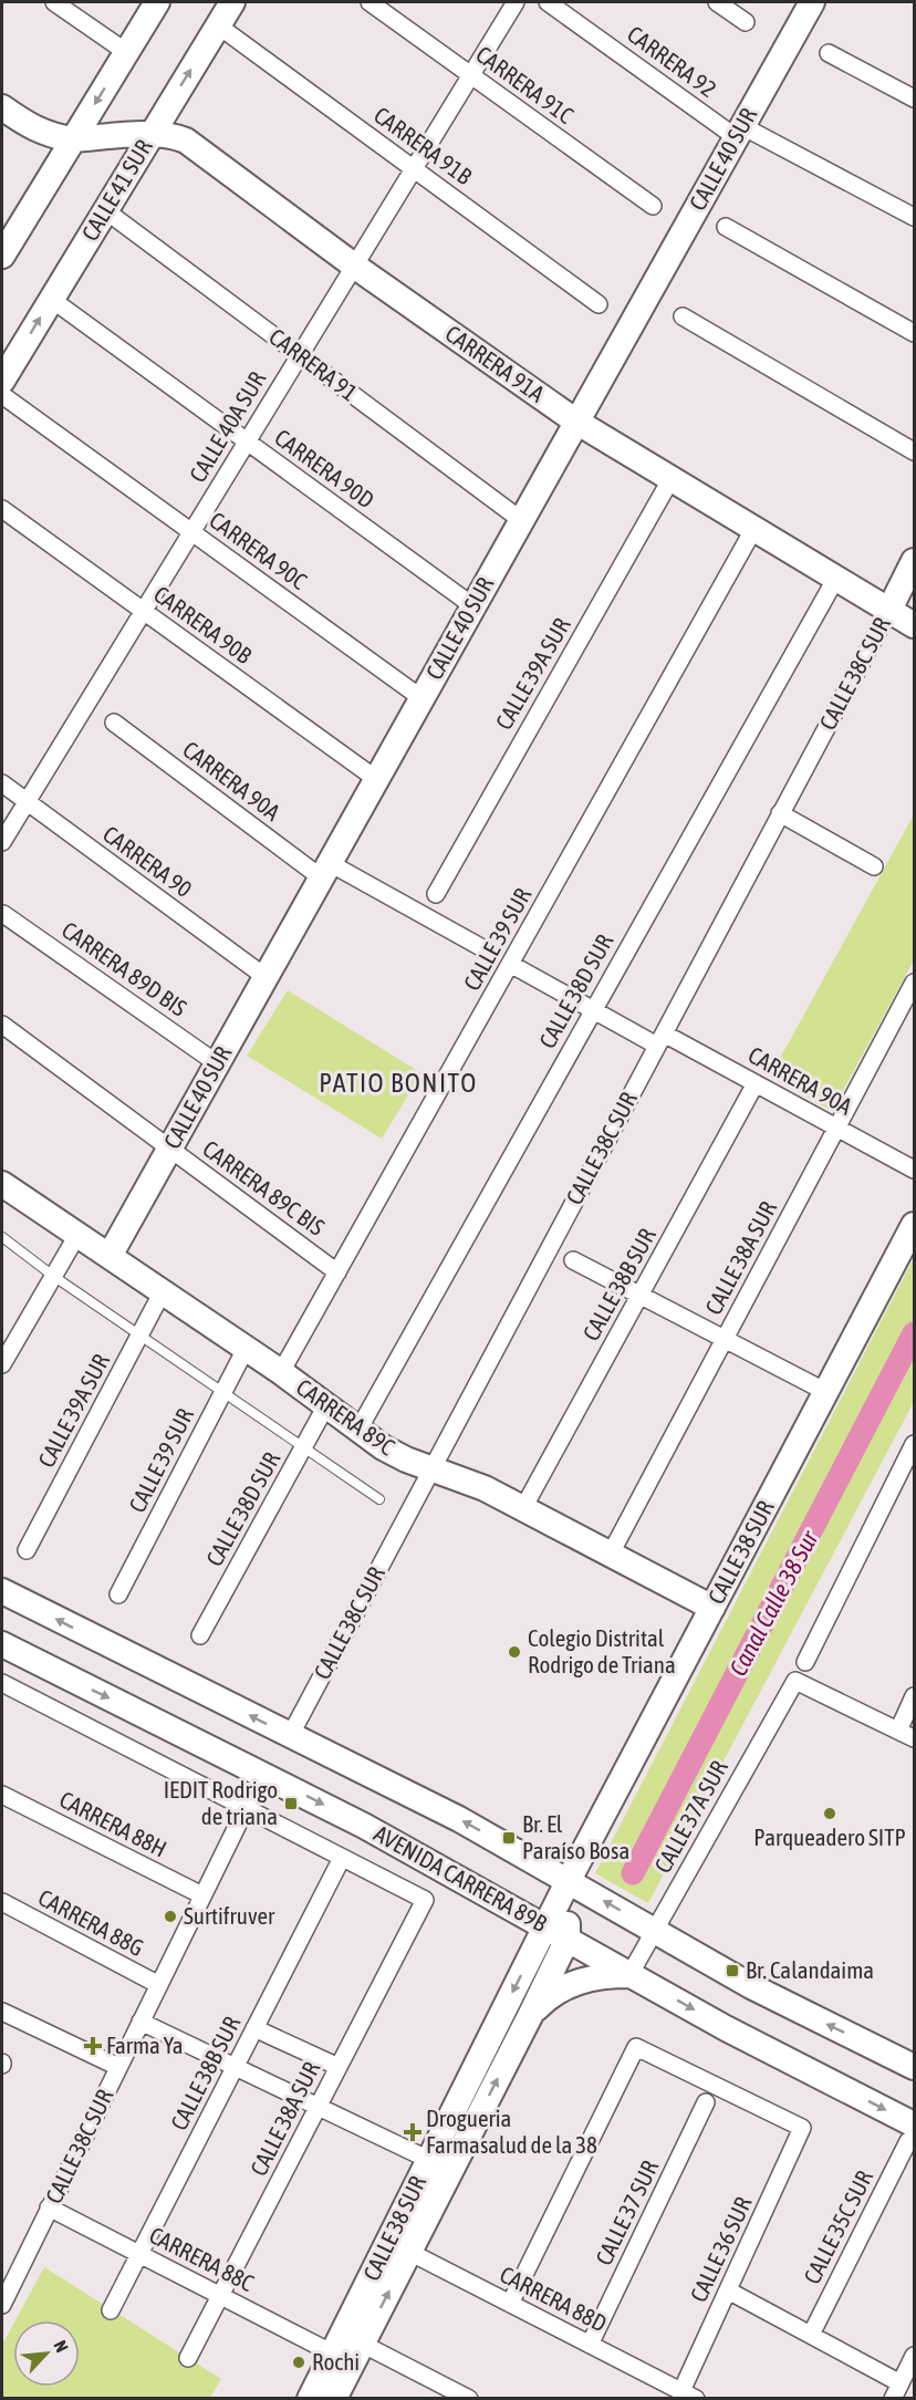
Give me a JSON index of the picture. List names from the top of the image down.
{
  "streets": {
    "street": [
      "CARRERA 92",
      "CARRERA 91C",
      "CARRERA 91B",
      "CALLE 40 SUR",
      "CALLE 41 SUR",
      "CARRERA 91A",
      "CARRERA 91",
      "CALLE 40A SUR",
      "CARRERA 90D",
      "CARRERA 90C",
      "CARRERA 90B",
      "CALLE 39A SUR",
      "CALLE 38C SUR",
      "CARRERA 90A",
      "CARRERA 90",
      "CALLE 39 SUR",
      "CARRERA 89D BIS",
      "CALLE 38D SUR",
      "CARRERA 89C BIS",
      "CALLE 38A SUR",
      "CALLE 38B SUR",
      "CARRERA 89C",
      "CALLE 38 SUR",
      "CALLE 37A SUR",
      "CARRERA 88H",
      "AVENIDA CARRERA 89B",
      "CARRERA 88G",
      "CALLE 37 SUR",
      "CALLE 35C SUR",
      "CALLE 36 SUR",
      "CARRERA 88C",
      "CARRERA 88D"
    ]
  },
  "crossings": [
    ["CARRERA 92", "CALLE 40 SUR"],
    ["CARRERA 91C", "CALLE 40A SUR"],
    ["CARRERA 91B", "CALLE 41 SUR"],
    ["CARRERA 91B", "CALLE 40A SUR"],
    ["CALLE 40 SUR", "CARRERA 91A"],
    ["CALLE 40 SUR", "CARRERA 91"],
    ["CALLE 40 SUR", "CARRERA 90D"],
    ["CALLE 40 SUR", "CARRERA 90C"],
    ["CALLE 40 SUR", "CARRERA 90B"],
    ["CALLE 40 SUR", "CARRERA 90A"],
    ["CALLE 40 SUR", "CARRERA 90"],
    ["CALLE 40 SUR", "CARRERA 89D BIS"],
    ["CALLE 40 SUR", "CARRERA 89C BIS"],
    ["CALLE 40 SUR", "CARRERA 89C"],
    ["CALLE 41 SUR", "CARRERA 91A"],
    ["CALLE 41 SUR", "CARRERA 91"],
    ["CALLE 41 SUR", "CARRERA 90D"],
    ["CARRERA 91A", "CALLE 40A SUR"],
    ["CARRERA 91A", "CALLE 39A SUR"],
    ["CARRERA 91A", "CALLE 38C SUR"],
    ["CARRERA 91A", "CALLE 39 SUR"],
    ["CARRERA 91A", "CALLE 38D SUR"],
    ["CARRERA 91", "CALLE 40A SUR"],
    ["CALLE 40A SUR", "CARRERA 90D"],
    ["CALLE 40A SUR", "CARRERA 90C"],
    ["CALLE 40A SUR", "CARRERA 90B"],
    ["CALLE 40A SUR", "CARRERA 90"],
    ["CALLE 39A SUR", "CARRERA 89C"],
    ["CALLE 38C SUR", "CARRERA 90A"],
    ["CALLE 38C SUR", "CARRERA 89C"],
    ["CALLE 38C SUR", "CARRERA 88H"],
    ["CALLE 38C SUR", "AVENIDA CARRERA 89B"],
    ["CALLE 38C SUR", "CARRERA 88G"],
    ["CALLE 38C SUR", "CARRERA 88C"],
    ["CARRERA 90A", "CALLE 39 SUR"],
    ["CARRERA 90A", "CALLE 38D SUR"],
    ["CARRERA 90A", "CALLE 38A SUR"],
    ["CARRERA 90A", "CALLE 38B SUR"],
    ["CALLE 39 SUR", "CARRERA 89C BIS"],
    ["CALLE 39 SUR", "CARRERA 89C"],
    ["CALLE 38D SUR", "CARRERA 89C"],
    ["CALLE 38A SUR", "CALLE 38B SUR"],
    ["CALLE 38A SUR", "CARRERA 89C"],
    ["CALLE 38A SUR", "CARRERA 88C"],
    ["CALLE 38B SUR", "CARRERA 89C"],
    ["CALLE 38B SUR", "CARRERA 88C"],
    ["CARRERA 89C", "CALLE 38 SUR"],
    ["CALLE 38 SUR", "AVENIDA CARRERA 89B"],
    ["CALLE 38 SUR", "CARRERA 88C"],
    ["CALLE 38 SUR", "CARRERA 88D"],
    ["CALLE 37A SUR", "AVENIDA CARRERA 89B"],
    ["AVENIDA CARRERA 89B", "CALLE 35C SUR"],
    ["CALLE 37 SUR", "CARRERA 88D"],
    ["CALLE 36 SUR", "CARRERA 88D"]
  ],
  "districts": ["PATIO BONITO"],
  "water": ["Canal Calle 38 Sur"],
  "places": {
    "other": [
      "Colegio Distrital Rodrigo de Triana",
      "Parqueadero SITP",
      "Surtifruver",
      "Rochi"
    ],
    "transit": ["IEDIT Rodrigo de triana", "Br. El Paraíso Bosa", "Br. Calandaima"],
    "health": ["Farma Ya", "Drogueria Farmasalud de la 38"]
  },
  "north": "top right"
}
